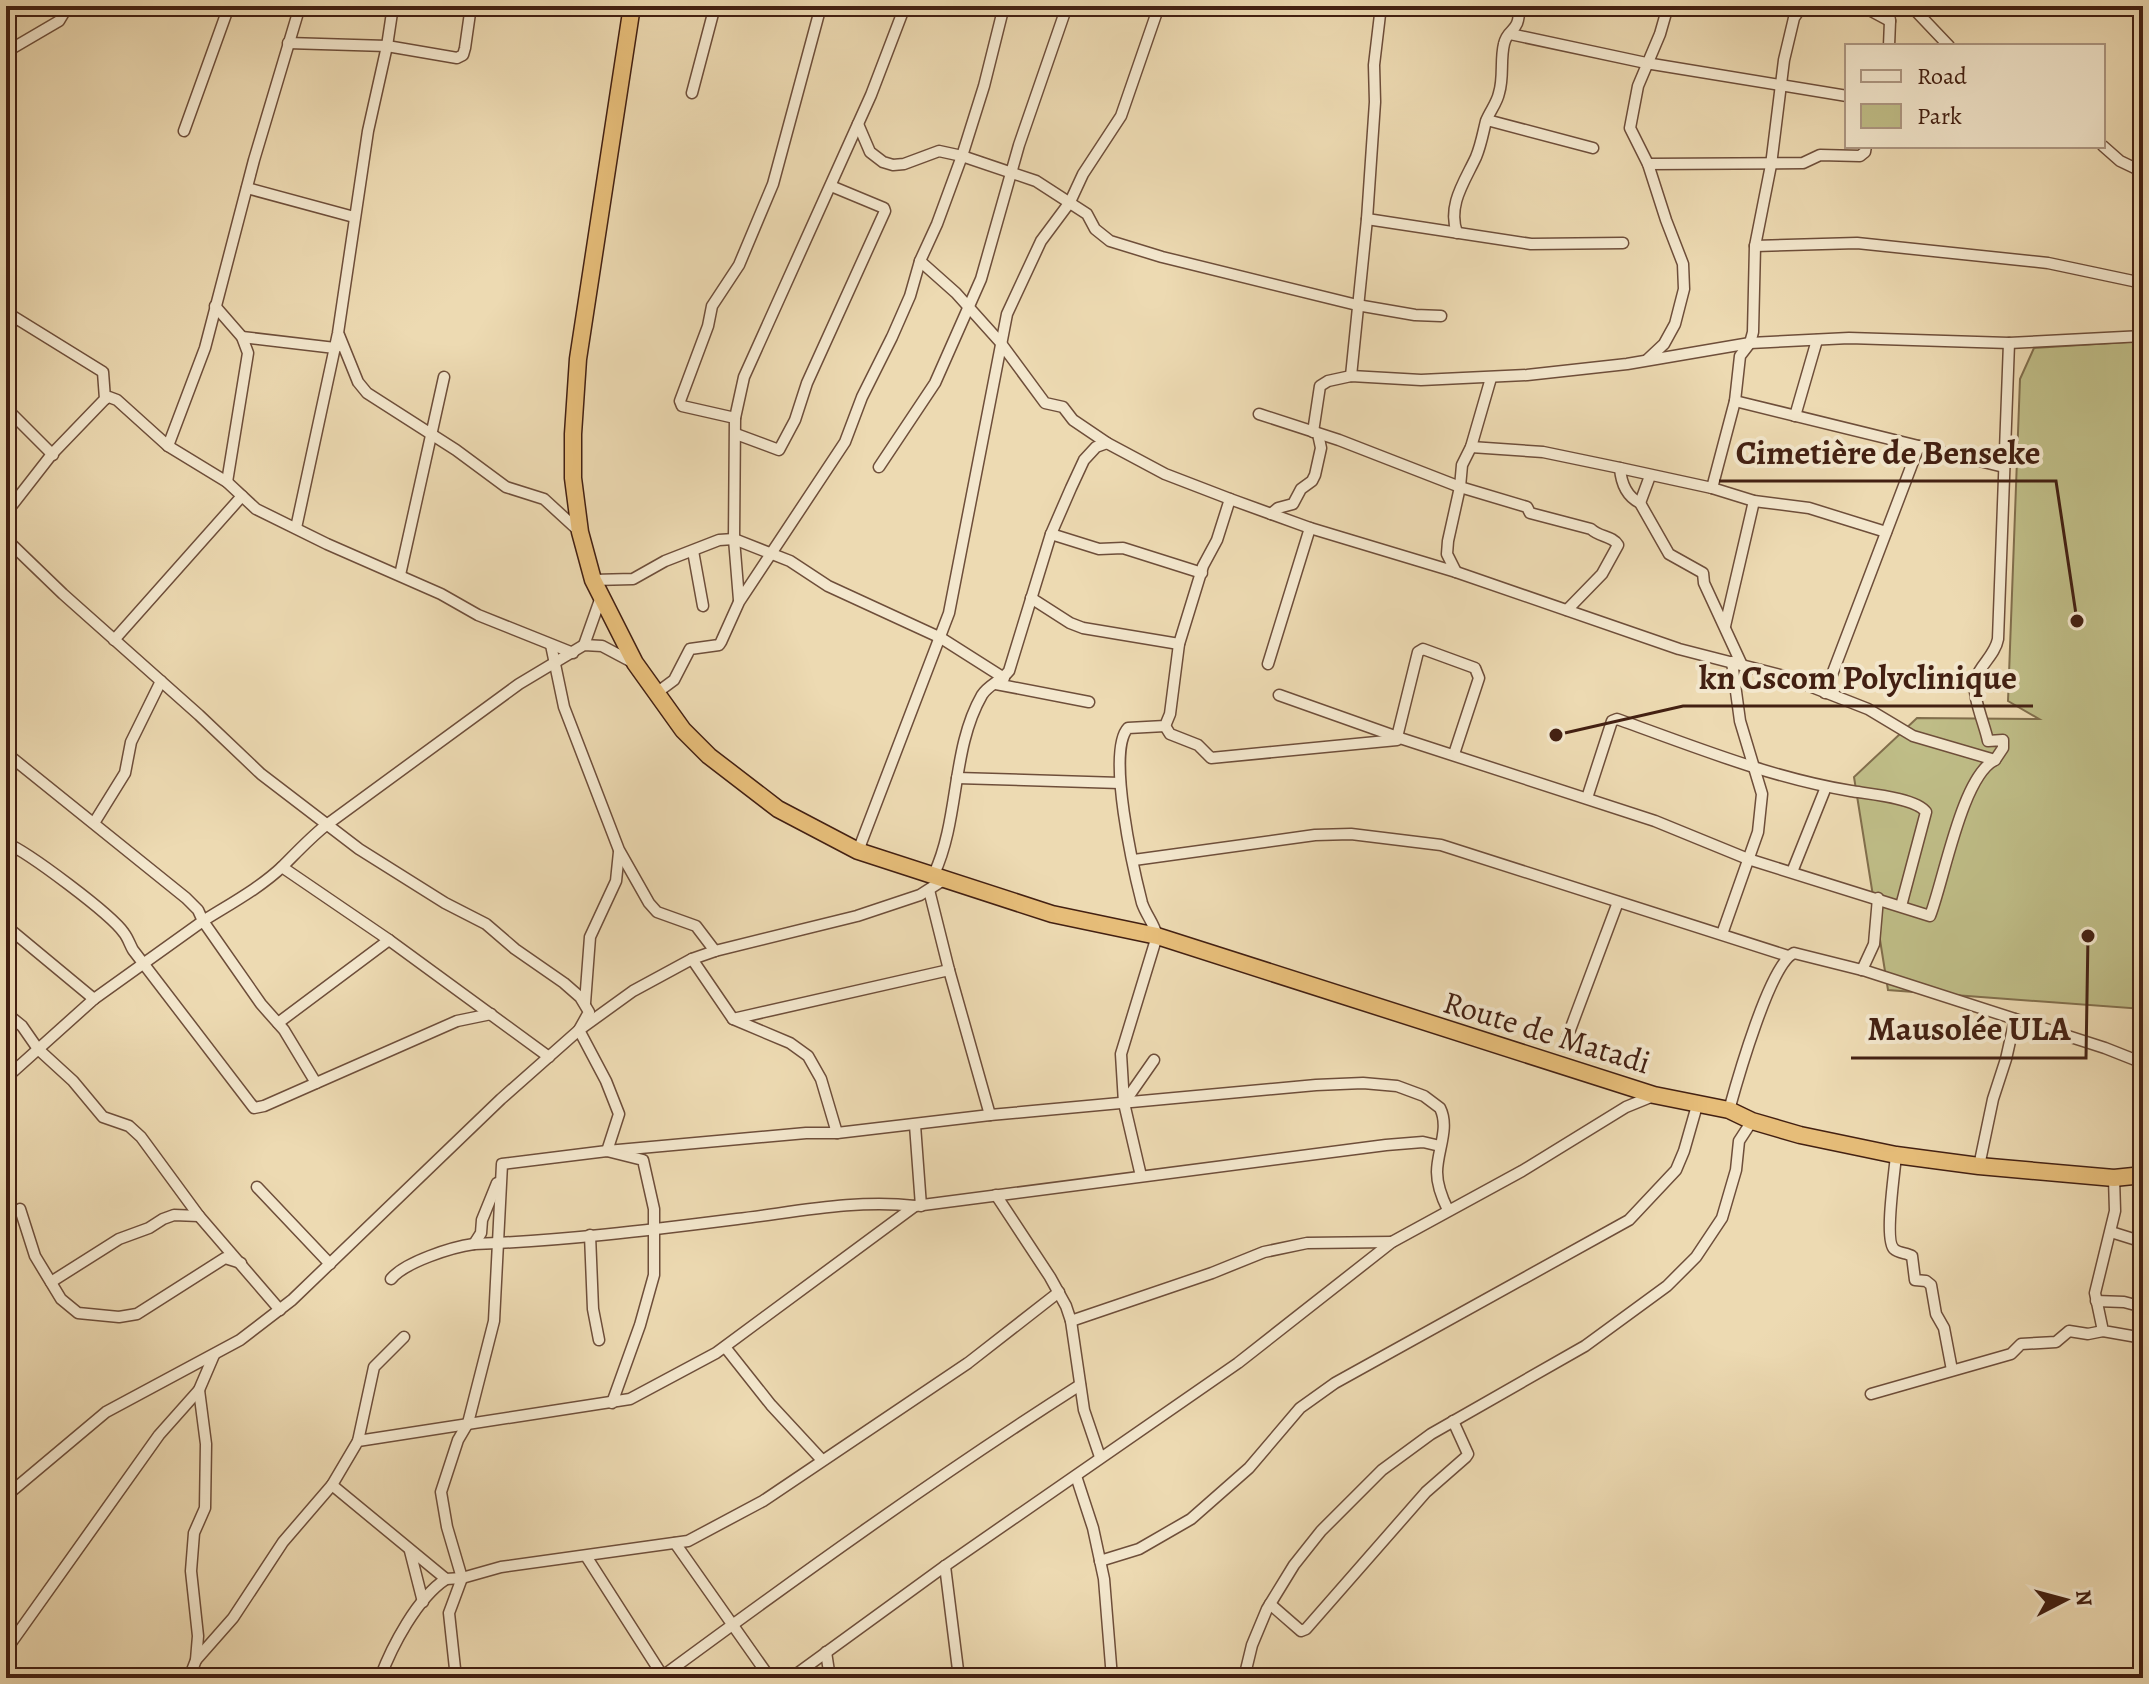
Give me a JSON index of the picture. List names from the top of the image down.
{
  "streets": {
    "highway": ["Route de Matadi"]
  },
  "places": ["Cimetière de Benseke", "kn Cscom Polyclinique", "Mausolée ULA"],
  "legend": ["Road", "Park"],
  "north": "right"
}
